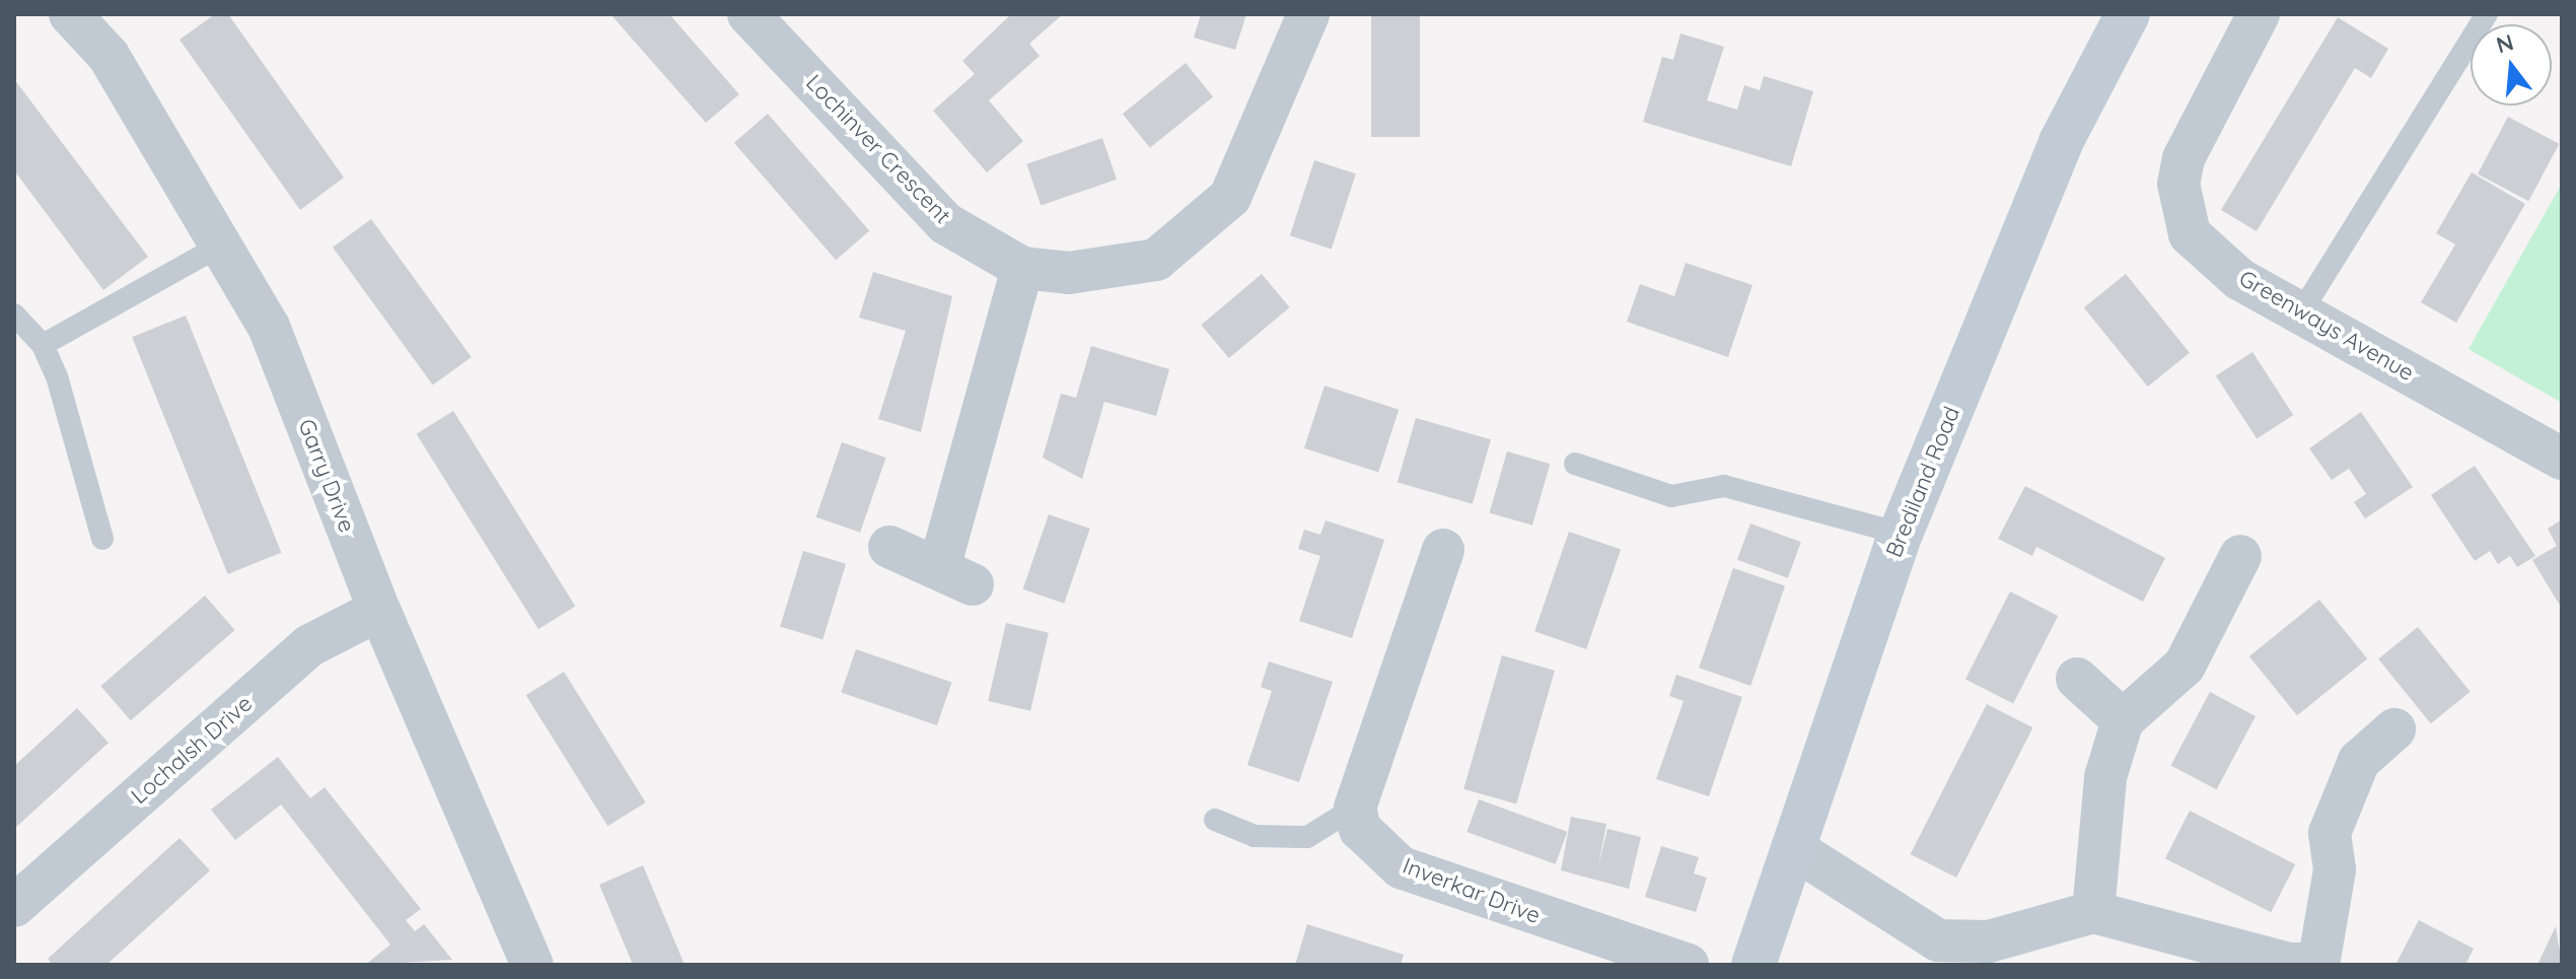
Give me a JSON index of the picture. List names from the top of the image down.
{
  "streets": {
    "street": [
      "Lochinver Crescent",
      "Greenways Avenue",
      "Garry Drive",
      "Brediland Road",
      "Lochalsh Drive",
      "Inverkar Drive"
    ]
  },
  "crossings": [
    ["Garry Drive", "Lochalsh Drive"]
  ],
  "north": "top"
}
